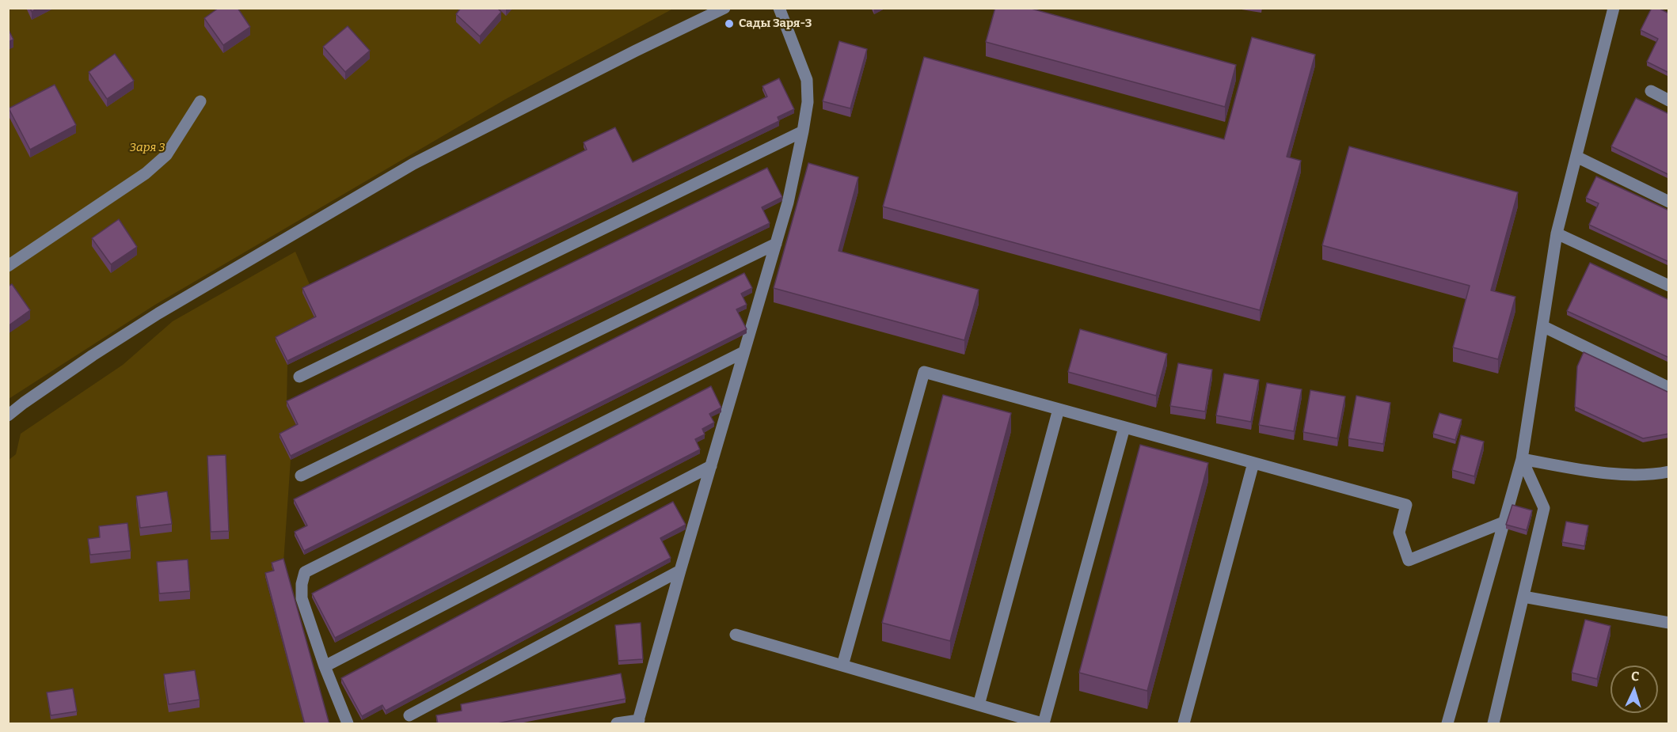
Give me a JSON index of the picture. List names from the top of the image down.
{
  "parks": ["Заря 3"],
  "places": ["Сады Заря-3"],
  "north": "top"
}
